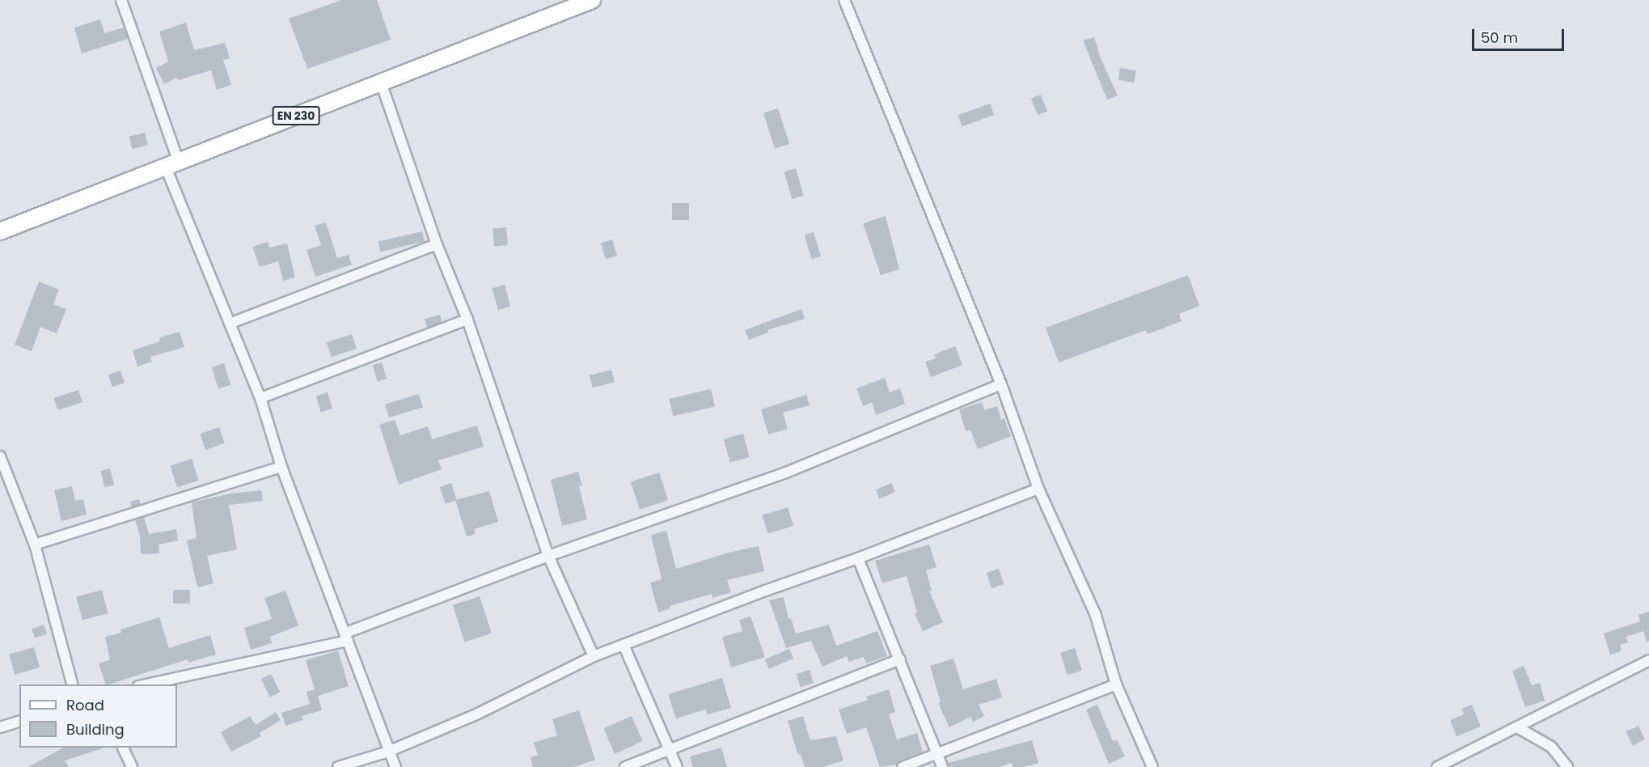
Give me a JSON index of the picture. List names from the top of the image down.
{
  "streets": {
    "main road": ["EN 230"]
  },
  "legend": ["Road", "Building"],
  "scale_bar": "50 m"
}
